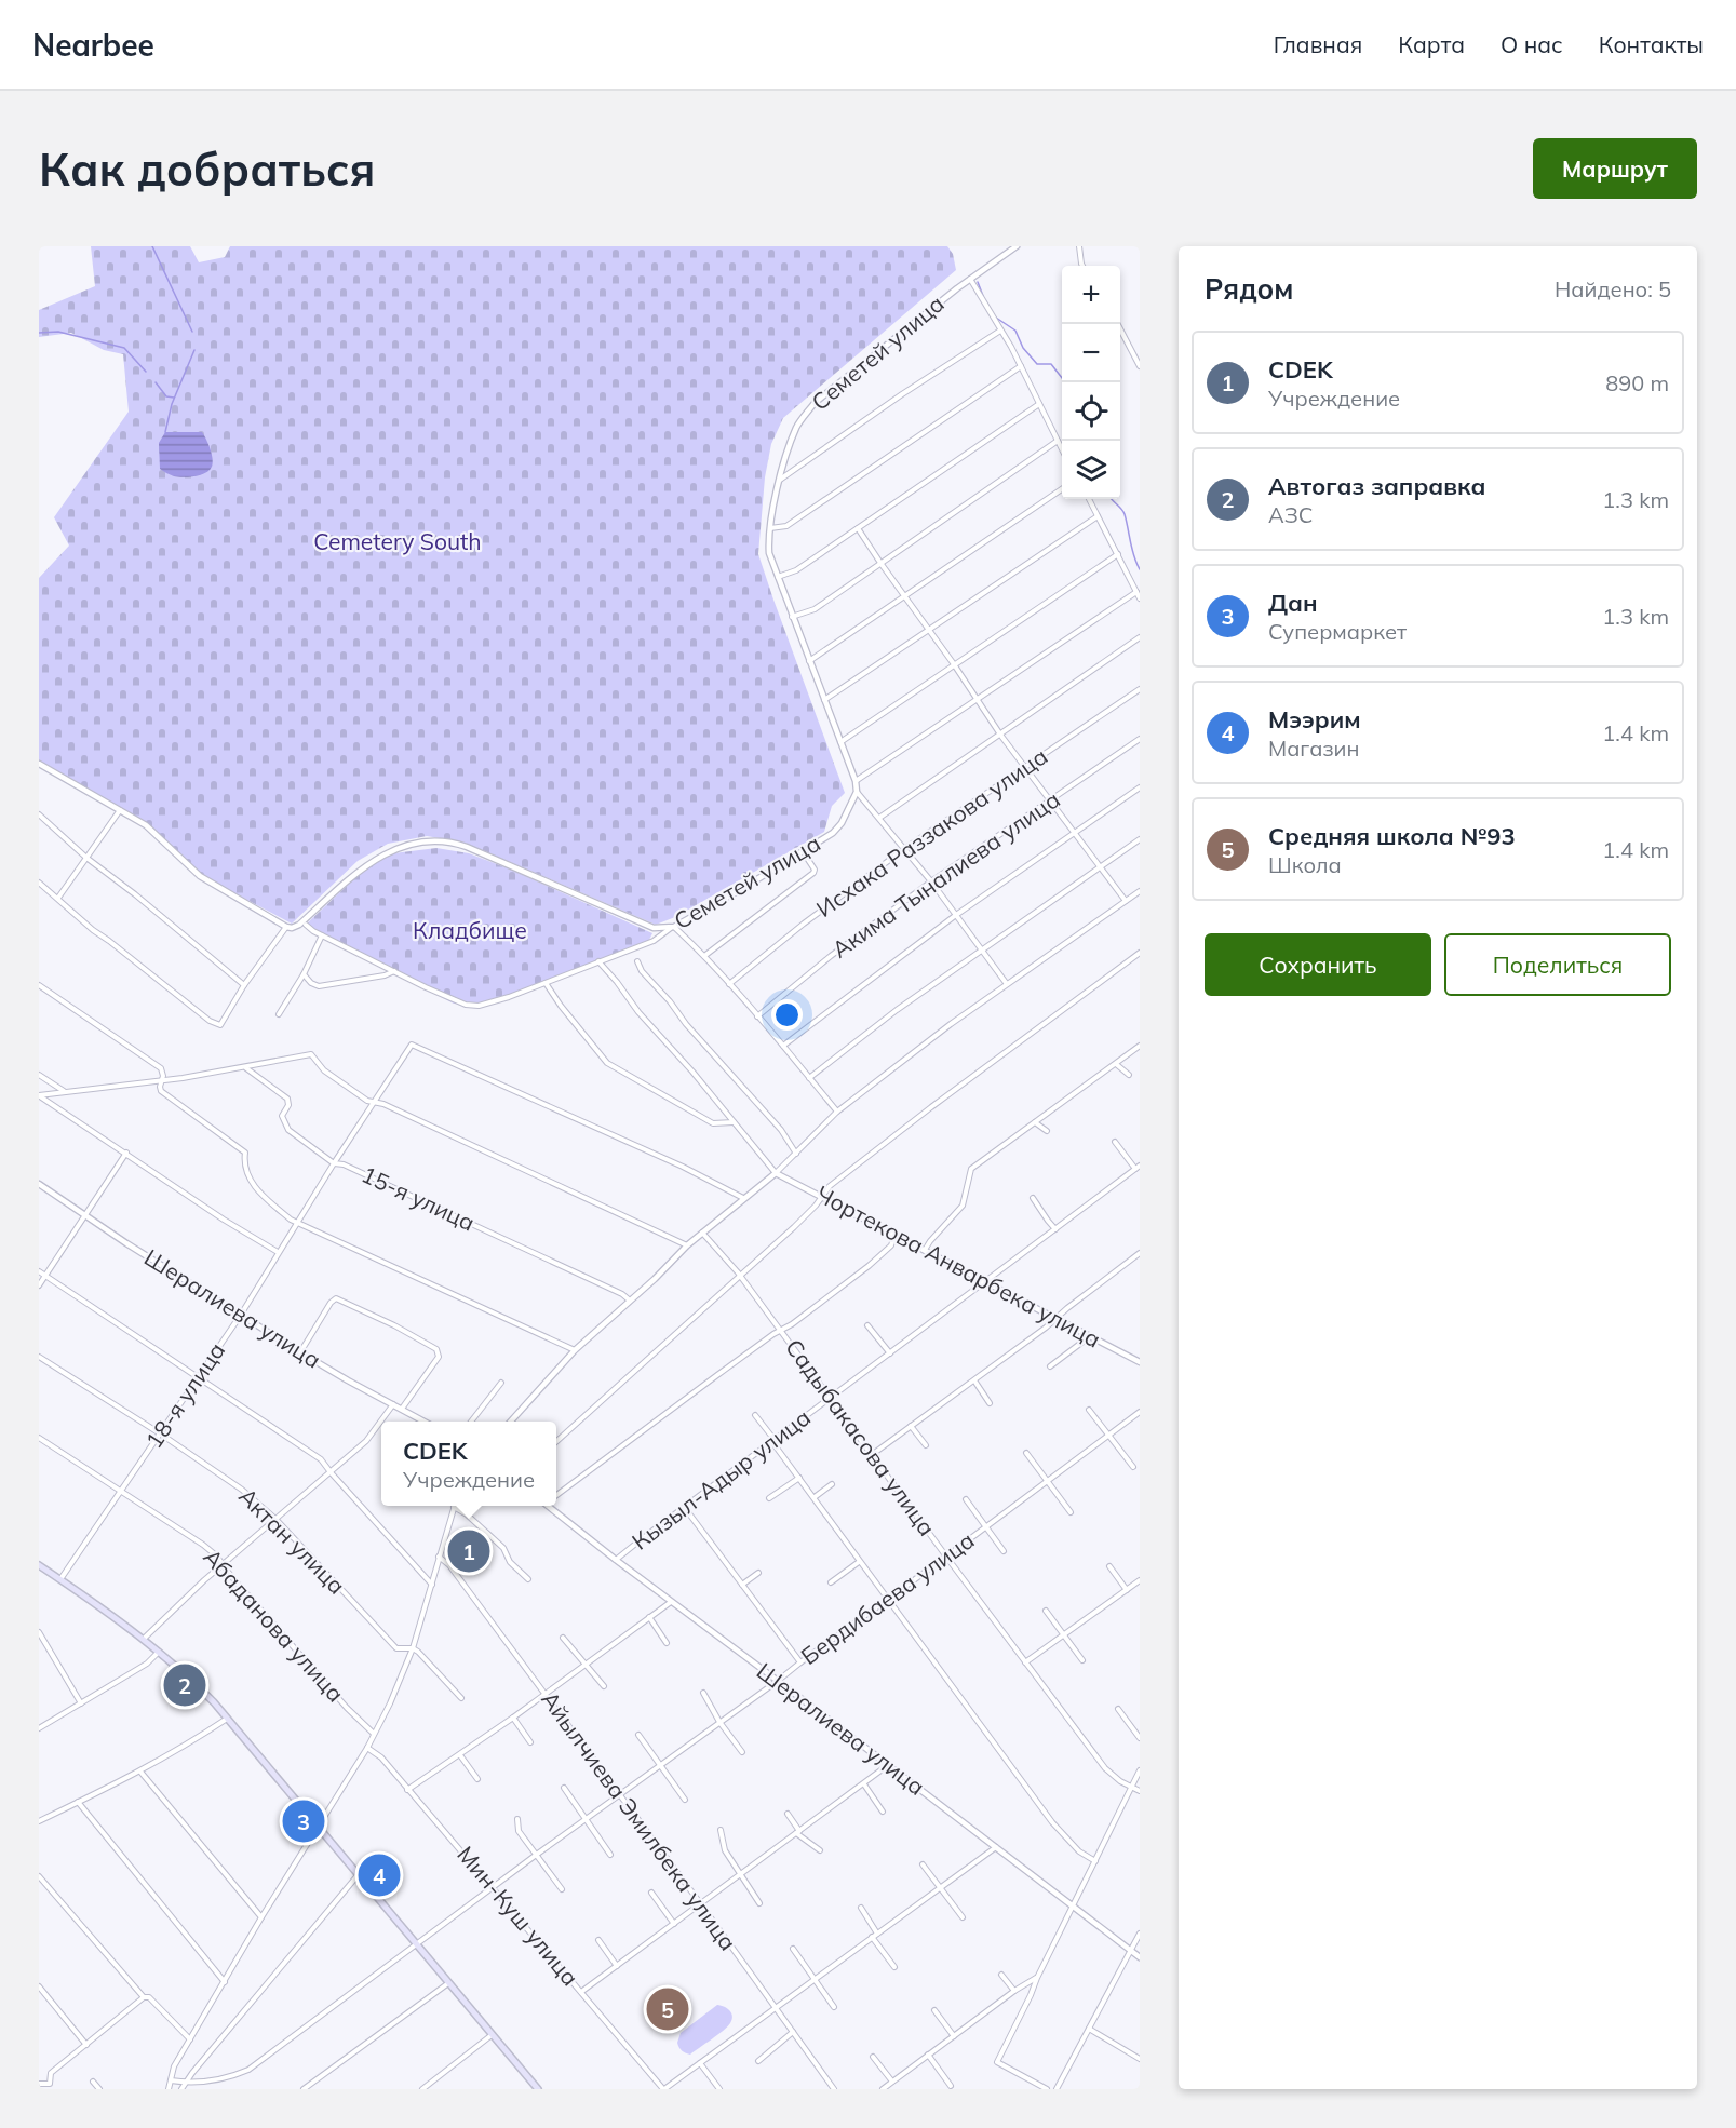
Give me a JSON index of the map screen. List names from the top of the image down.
{
  "streets": {
    "street": [
      "Семетей улица",
      "Исхака Раззакова улица",
      "Акима Тыналиева улица",
      "15-я улица",
      "Чортекова Анварбека улица",
      "Шералиева улица",
      "18-я улица",
      "Садыбакасова улица",
      "Кызыл-Адыр улица",
      "Актан улица",
      "Бердибаева улица",
      "Абаданова улица",
      "Айылчиева Эмилбека улица",
      "Мин-Куш улица"
    ]
  },
  "crossings": [
    ["15-я улица", "18-я улица"],
    ["Чортекова Анварбека улица", "Кызыл-Адыр улица"],
    ["Шералиева улица", "18-я улица"],
    ["Шералиева улица", "Кызыл-Адыр улица"],
    ["Шералиева улица", "Бердибаева улица"],
    ["18-я улица", "Актан улица"],
    ["18-я улица", "Абаданова улица"],
    ["Садыбакасова улица", "Кызыл-Адыр улица"],
    ["Садыбакасова улица", "Бердибаева улица"],
    ["Бердибаева улица", "Айылчиева Эмилбека улица"],
    ["Бердибаева улица", "Мин-Куш улица"]
  ],
  "parks": ["Cemetery South", "Кладбище"],
  "page": {
    "header": "Nearbee",
    "nav": [
      "Главная",
      "Карта",
      "О нас",
      "Контакты"
    ],
    "buttons": [
      "Маршрут",
      ["Сохранить", "Поделиться"]
    ],
    "title": "Как добраться",
    "heading": ["Рядом", "Найдено: 5"],
    "map_buttons": ["+", "−"],
    "list": [
      {
        "mark": "1",
        "name": "CDEK",
        "note": "Учреждение",
        "value": "890 m"
      },
      {
        "mark": "2",
        "name": "Автогаз заправка",
        "note": "АЗС",
        "value": "1.3 km"
      },
      {
        "mark": "3",
        "name": "Дан",
        "note": "Супермаркет",
        "value": "1.3 km"
      },
      {
        "mark": "4",
        "name": "Мээрим",
        "note": "Магазин",
        "value": "1.4 km"
      },
      {
        "mark": "5",
        "name": "Средняя школа №93",
        "note": "Школа",
        "value": "1.4 km"
      }
    ],
    "popup": ["CDEK", "Учреждение"],
    "pins": [
      "1",
      "2",
      "3",
      "4",
      "5"
    ]
  }
}
